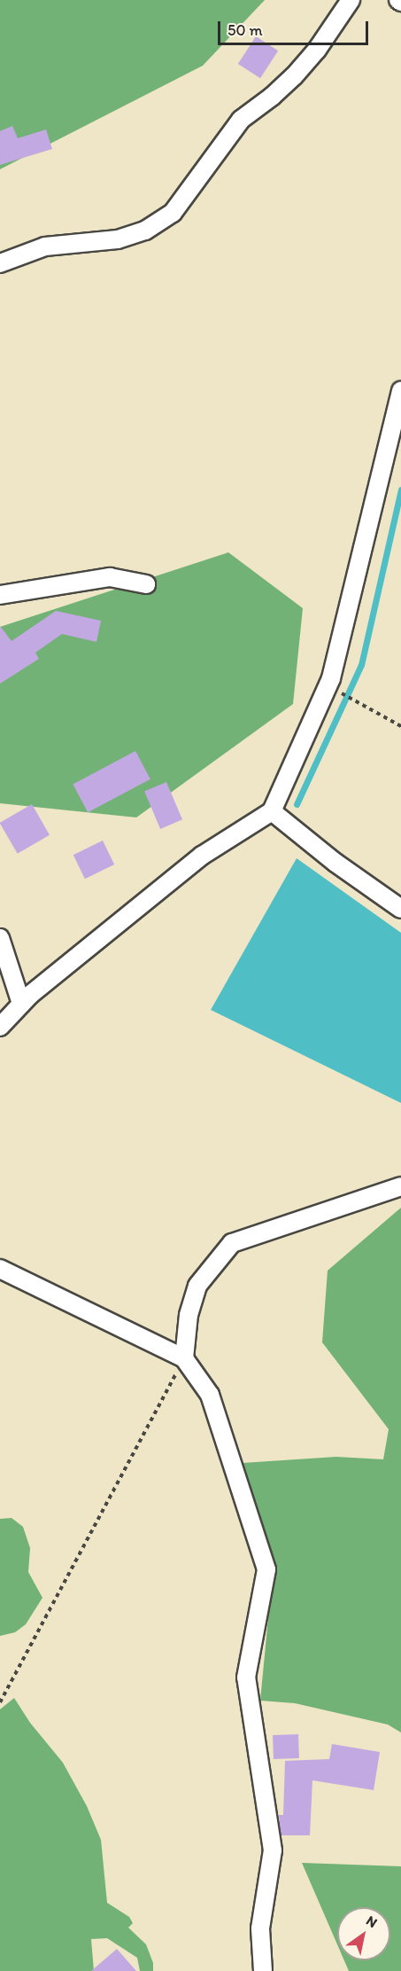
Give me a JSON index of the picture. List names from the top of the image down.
{
  "scale_bar": "50 m",
  "north": "top right"
}
